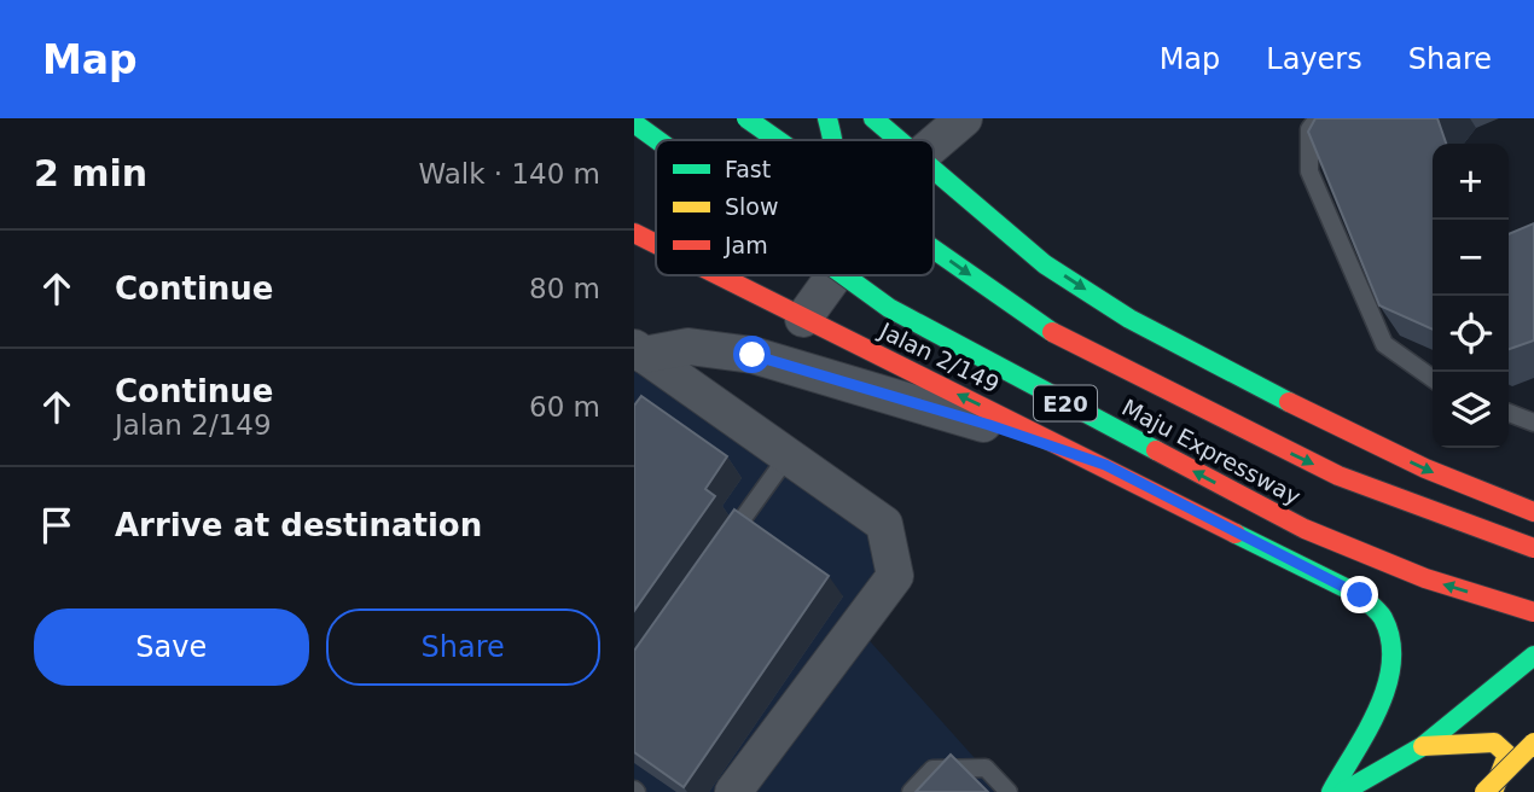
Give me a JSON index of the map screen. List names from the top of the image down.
{
  "streets": {
    "main road": ["Jalan 2/149", "E20", "Maju Expressway"]
  },
  "legend": ["Fast", "Slow", "Jam"],
  "page": {
    "header": "Map",
    "nav": ["Map", "Layers", "Share"],
    "heading": ["2 min", "Walk · 140 m"],
    "map_buttons": ["+", "−"],
    "list": [
      ["Continue", "80 m"],
      ["Continue", "Jalan 2/149", "60 m"],
      "Arrive at destination"
    ],
    "buttons": ["Save", "Share"]
  }
}
